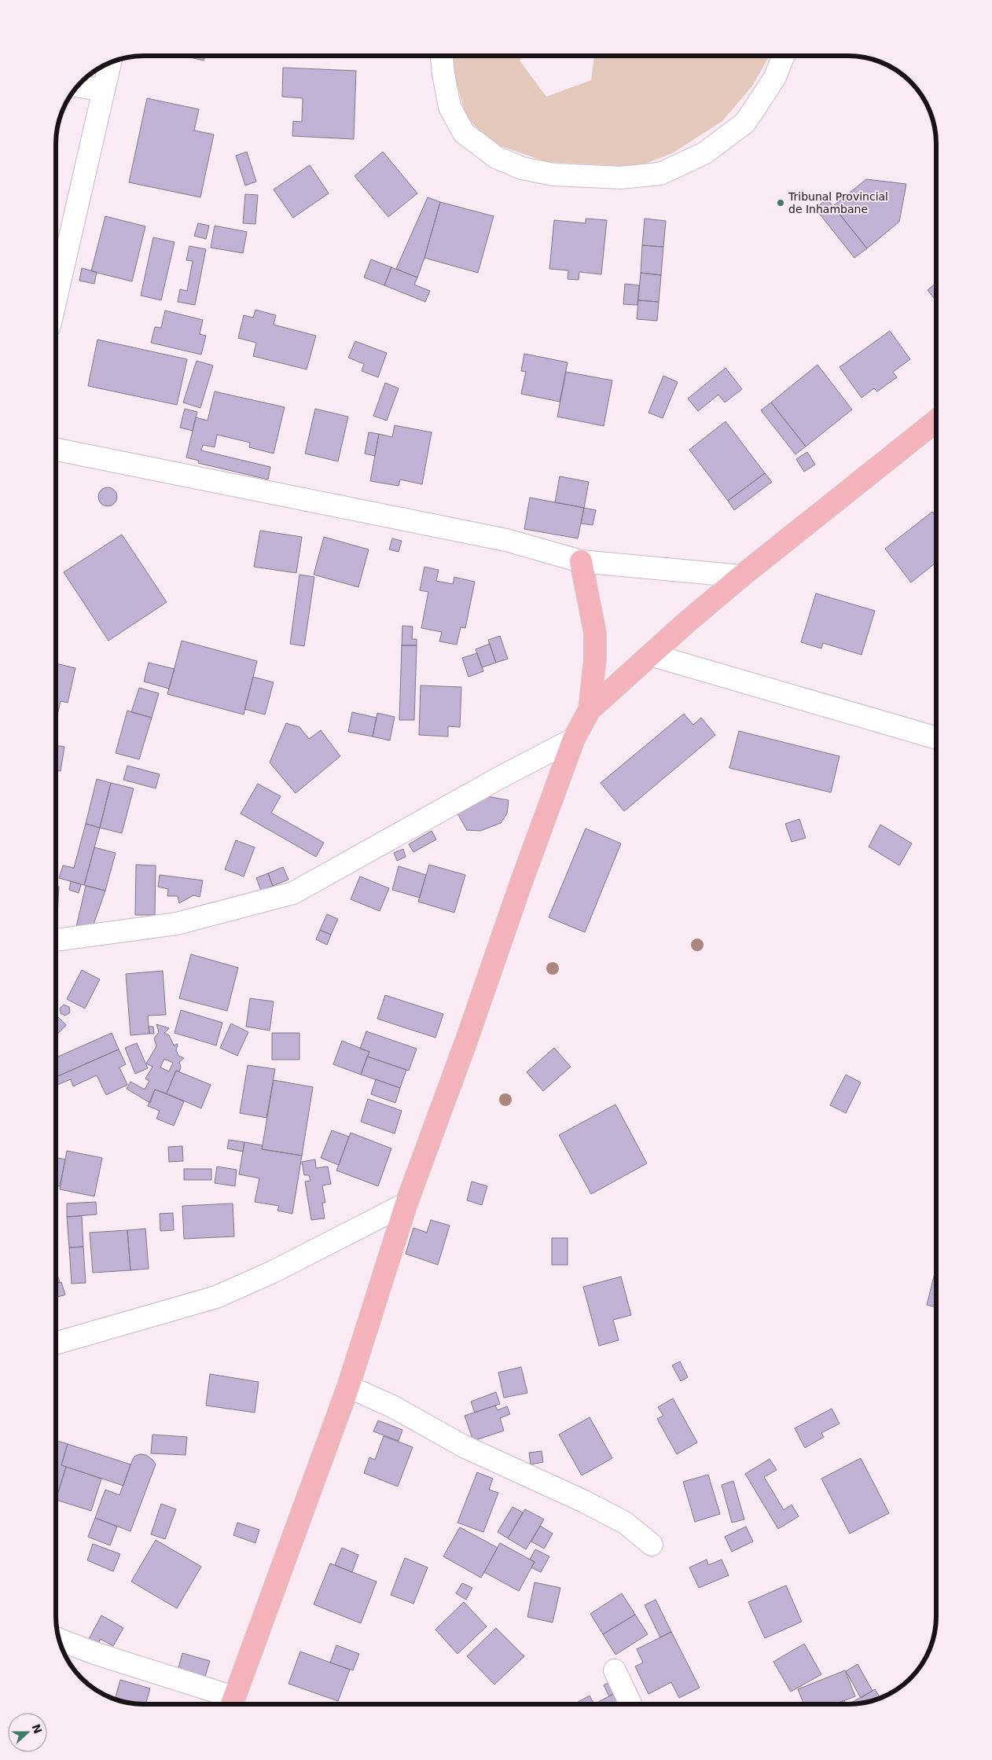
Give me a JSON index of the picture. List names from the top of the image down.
{
  "places": ["Tribunal Provincial de Inhambane"],
  "north": "right"
}
